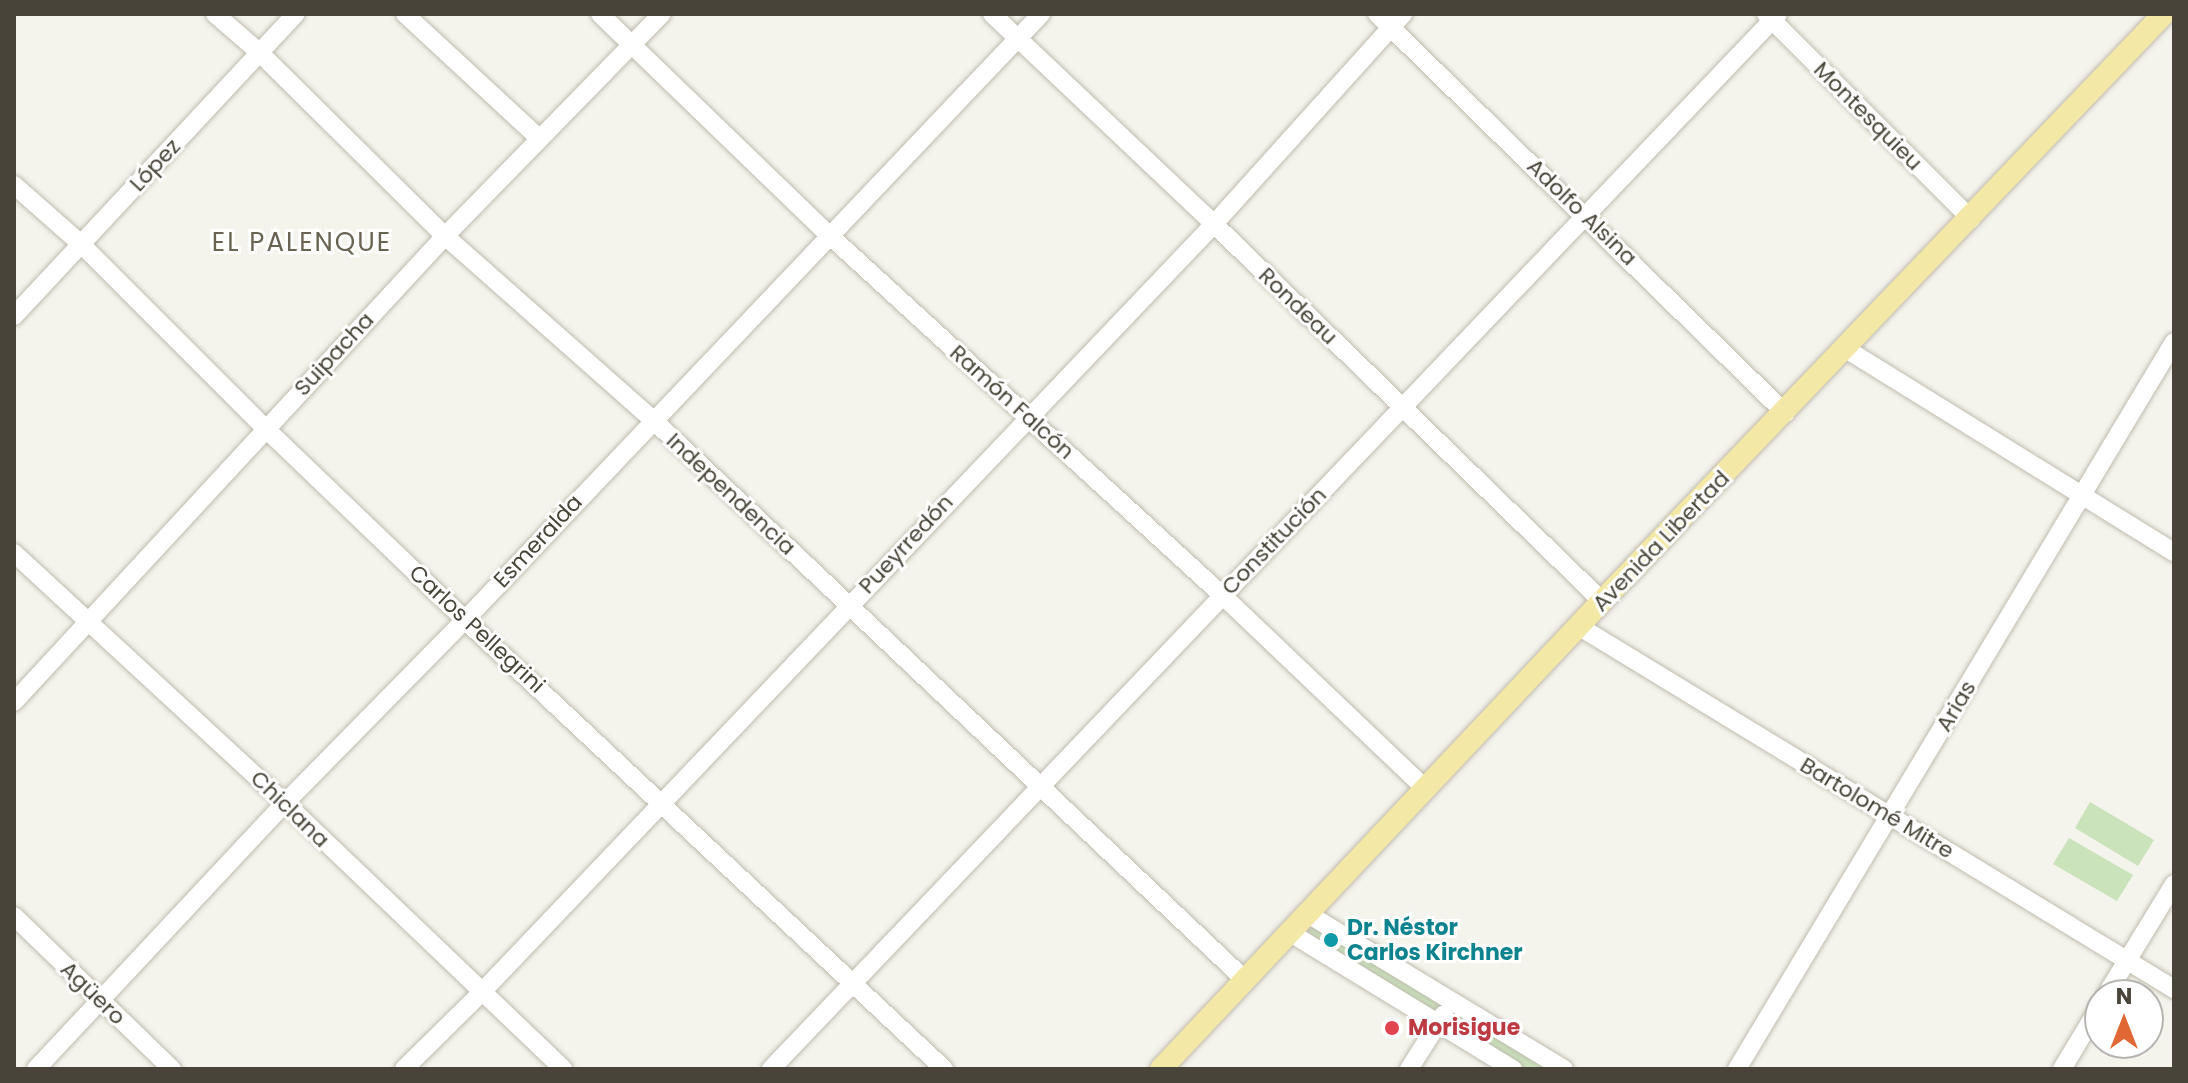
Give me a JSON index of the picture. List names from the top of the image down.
{
  "streets": {
    "main road": ["Avenida Libertad"],
    "street": [
      "Montesquieu",
      "López",
      "Adolfo Alsina",
      "Rondeau",
      "Suipacha",
      "Ramón Falcón",
      "Independencia",
      "Esmeralda",
      "Constitución",
      "Pueyrredón",
      "Carlos Pellegrini",
      "Arias",
      "Bartolomé Mitre",
      "Chiclana",
      "Agüero"
    ]
  },
  "crossings": [
    ["Montesquieu", "Constitución"],
    ["Montesquieu", "Avenida Libertad"],
    ["López", "Independencia"],
    ["López", "Carlos Pellegrini"],
    ["Adolfo Alsina", "Constitución"],
    ["Adolfo Alsina", "Avenida Libertad"],
    ["Adolfo Alsina", "Pueyrredón"],
    ["Rondeau", "Esmeralda"],
    ["Rondeau", "Constitución"],
    ["Rondeau", "Avenida Libertad"],
    ["Rondeau", "Pueyrredón"],
    ["Suipacha", "Ramón Falcón"],
    ["Suipacha", "Independencia"],
    ["Suipacha", "Carlos Pellegrini"],
    ["Suipacha", "Chiclana"],
    ["Ramón Falcón", "Esmeralda"],
    ["Ramón Falcón", "Constitución"],
    ["Ramón Falcón", "Avenida Libertad"],
    ["Ramón Falcón", "Pueyrredón"],
    ["Independencia", "Esmeralda"],
    ["Independencia", "Constitución"],
    ["Independencia", "Avenida Libertad"],
    ["Independencia", "Pueyrredón"],
    ["Esmeralda", "Carlos Pellegrini"],
    ["Esmeralda", "Chiclana"],
    ["Esmeralda", "Agüero"],
    ["Constitución", "Carlos Pellegrini"],
    ["Avenida Libertad", "Bartolomé Mitre"],
    ["Pueyrredón", "Carlos Pellegrini"],
    ["Pueyrredón", "Chiclana"],
    ["Arias", "Bartolomé Mitre"]
  ],
  "districts": ["EL PALENQUE"],
  "places": ["Dr. Néstor Carlos Kirchner", "Morisigue"],
  "north": "top"
}
